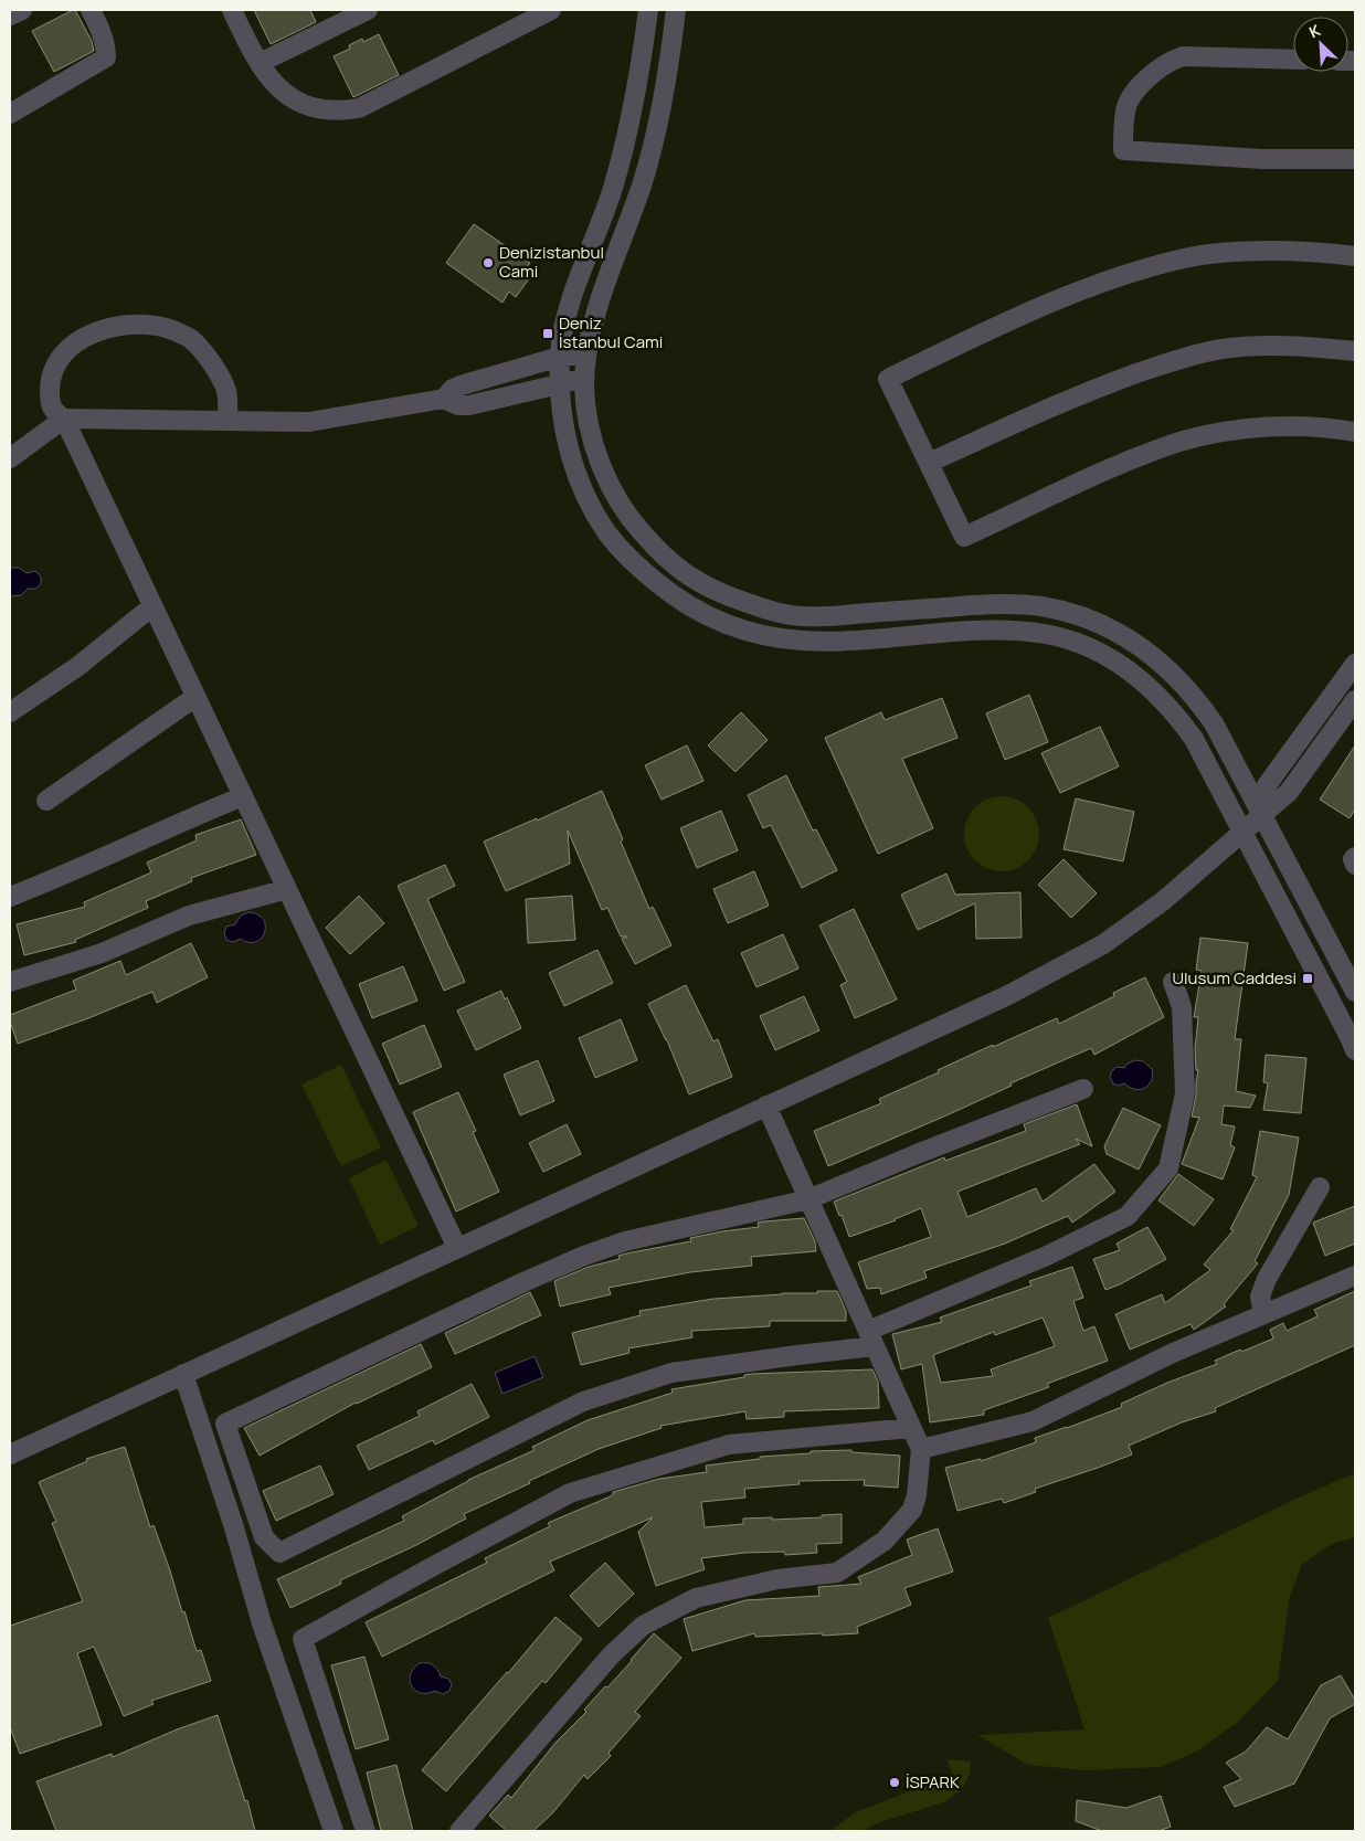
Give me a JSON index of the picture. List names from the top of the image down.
{
  "places": {
    "other": ["Denizistanbul Cami", "İSPARK"],
    "transit": ["Deniz İstanbul Cami", "Ulusum Caddesi"]
  },
  "north": "top left"
}
